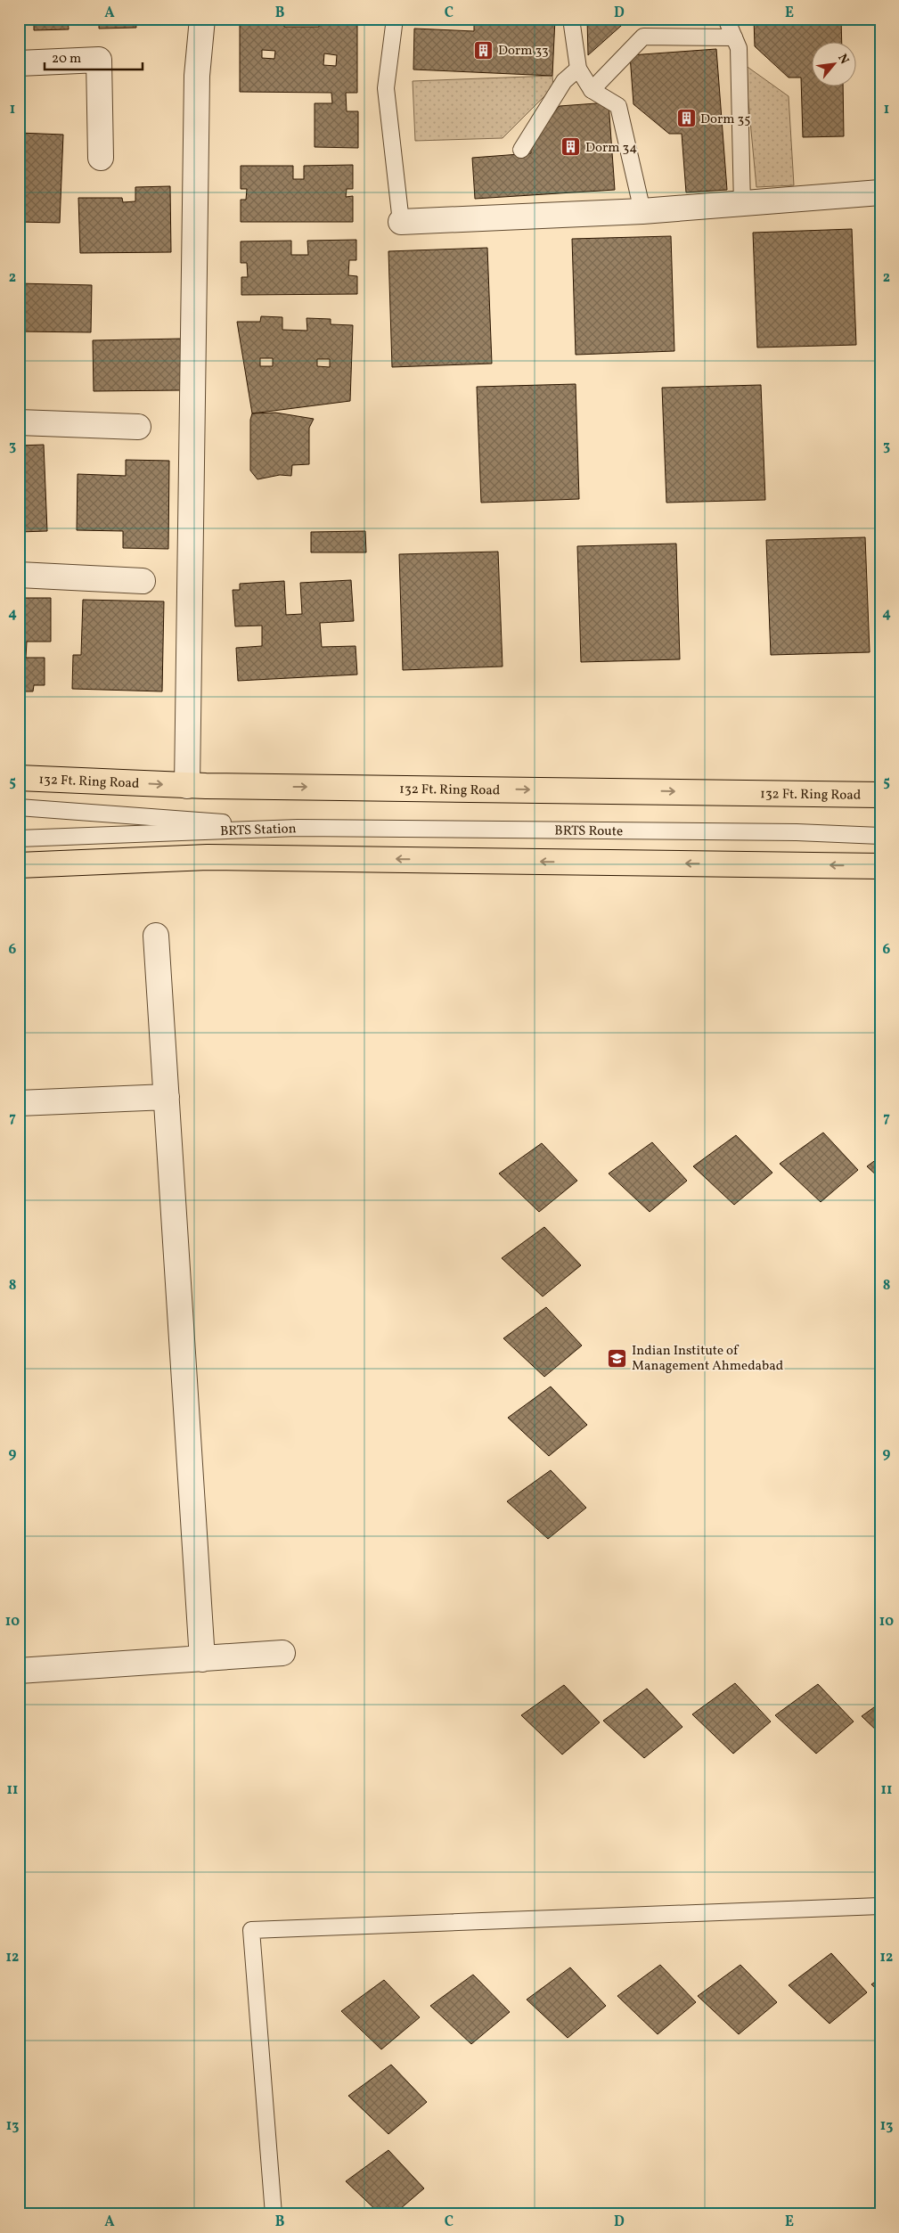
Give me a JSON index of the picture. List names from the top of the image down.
{
  "streets": {
    "main road": ["132 Ft. Ring Road"],
    "lane": ["BRTS Station", "BRTS Route"]
  },
  "crossings": [
    ["BRTS Station", "BRTS Route"]
  ],
  "places": {
    "building": ["Dorm 33", "Dorm 35", "Dorm 34"],
    "school or university": ["Indian Institute of Management Ahmedabad"]
  },
  "scale_bar": "20 m",
  "north": "top right",
  "grid": {
    "columns": [
      "A",
      "B",
      "C",
      "D",
      "E"
    ],
    "rows": [
      "1",
      "2",
      "3",
      "4",
      "5",
      "6",
      "7",
      "8",
      "9",
      "10",
      "11",
      "12",
      "13"
    ]
  }
}
